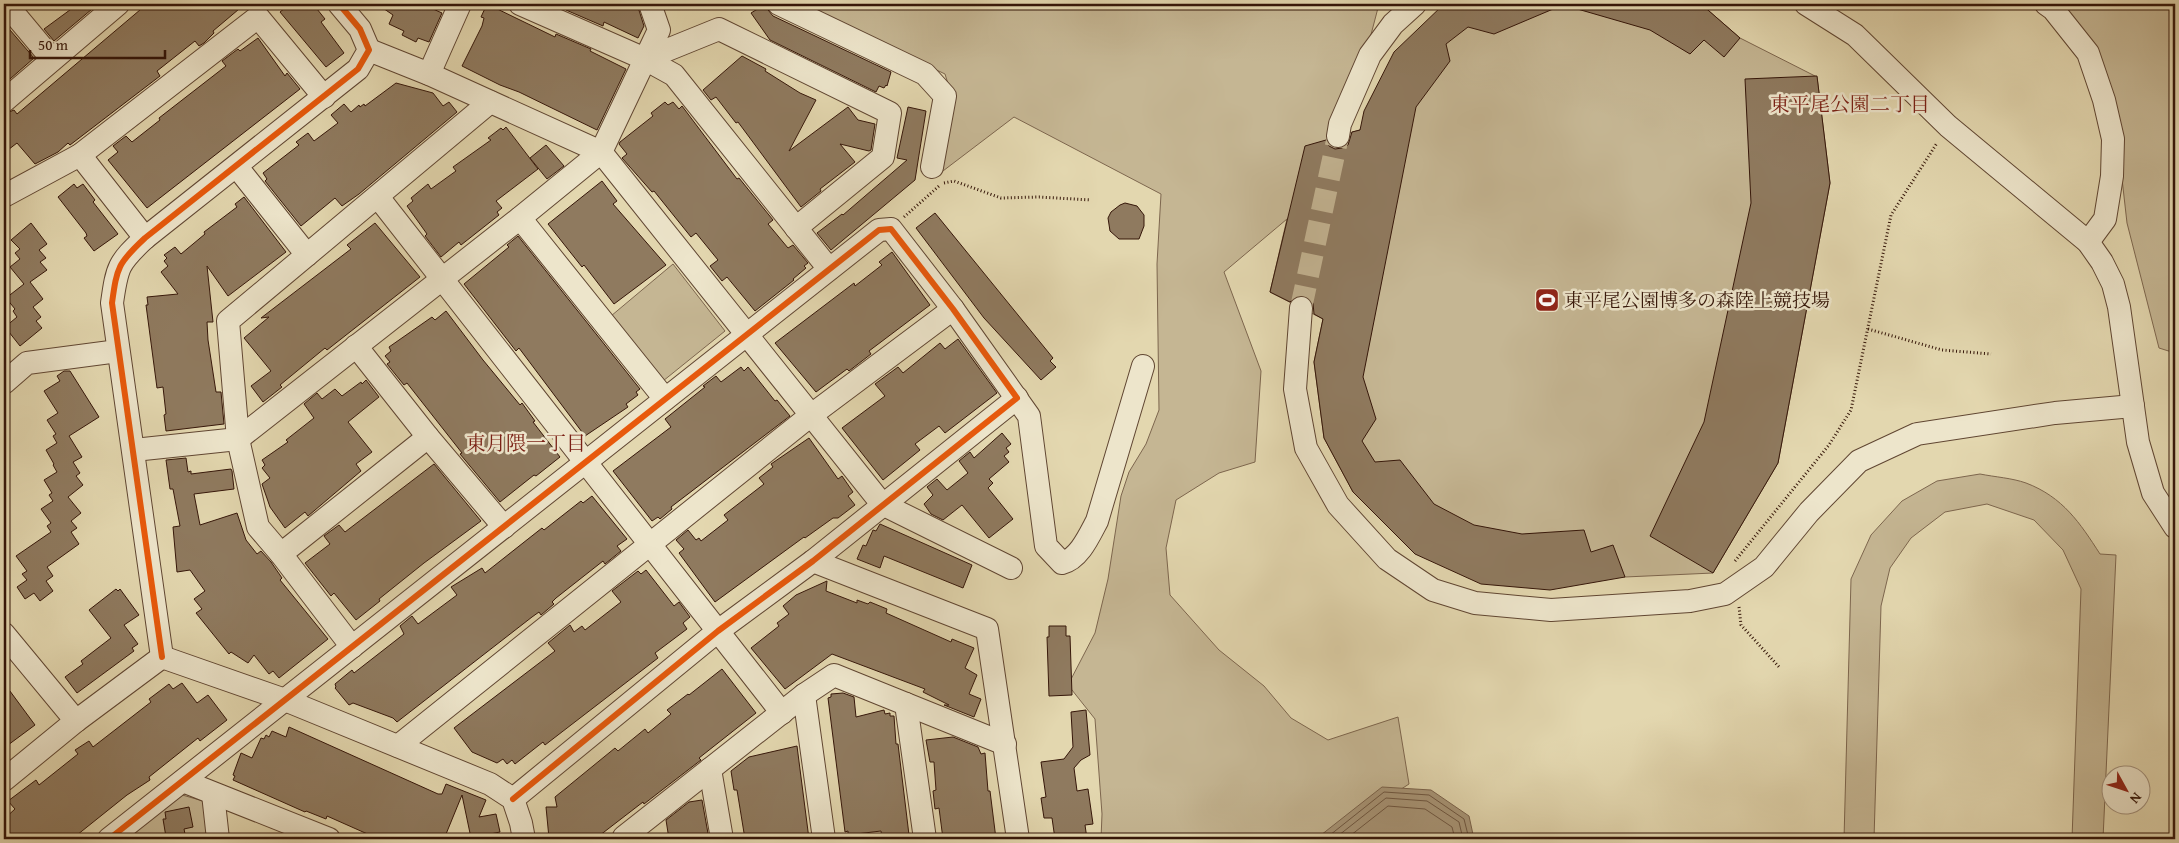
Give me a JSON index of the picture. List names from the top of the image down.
{
  "districts": ["東平尾公園二丁目", "東月隈一丁目"],
  "places": {
    "sports": ["東平尾公園博多の森陸上競技場"]
  },
  "scale_bar": "50 m",
  "north": "bottom right"
}
